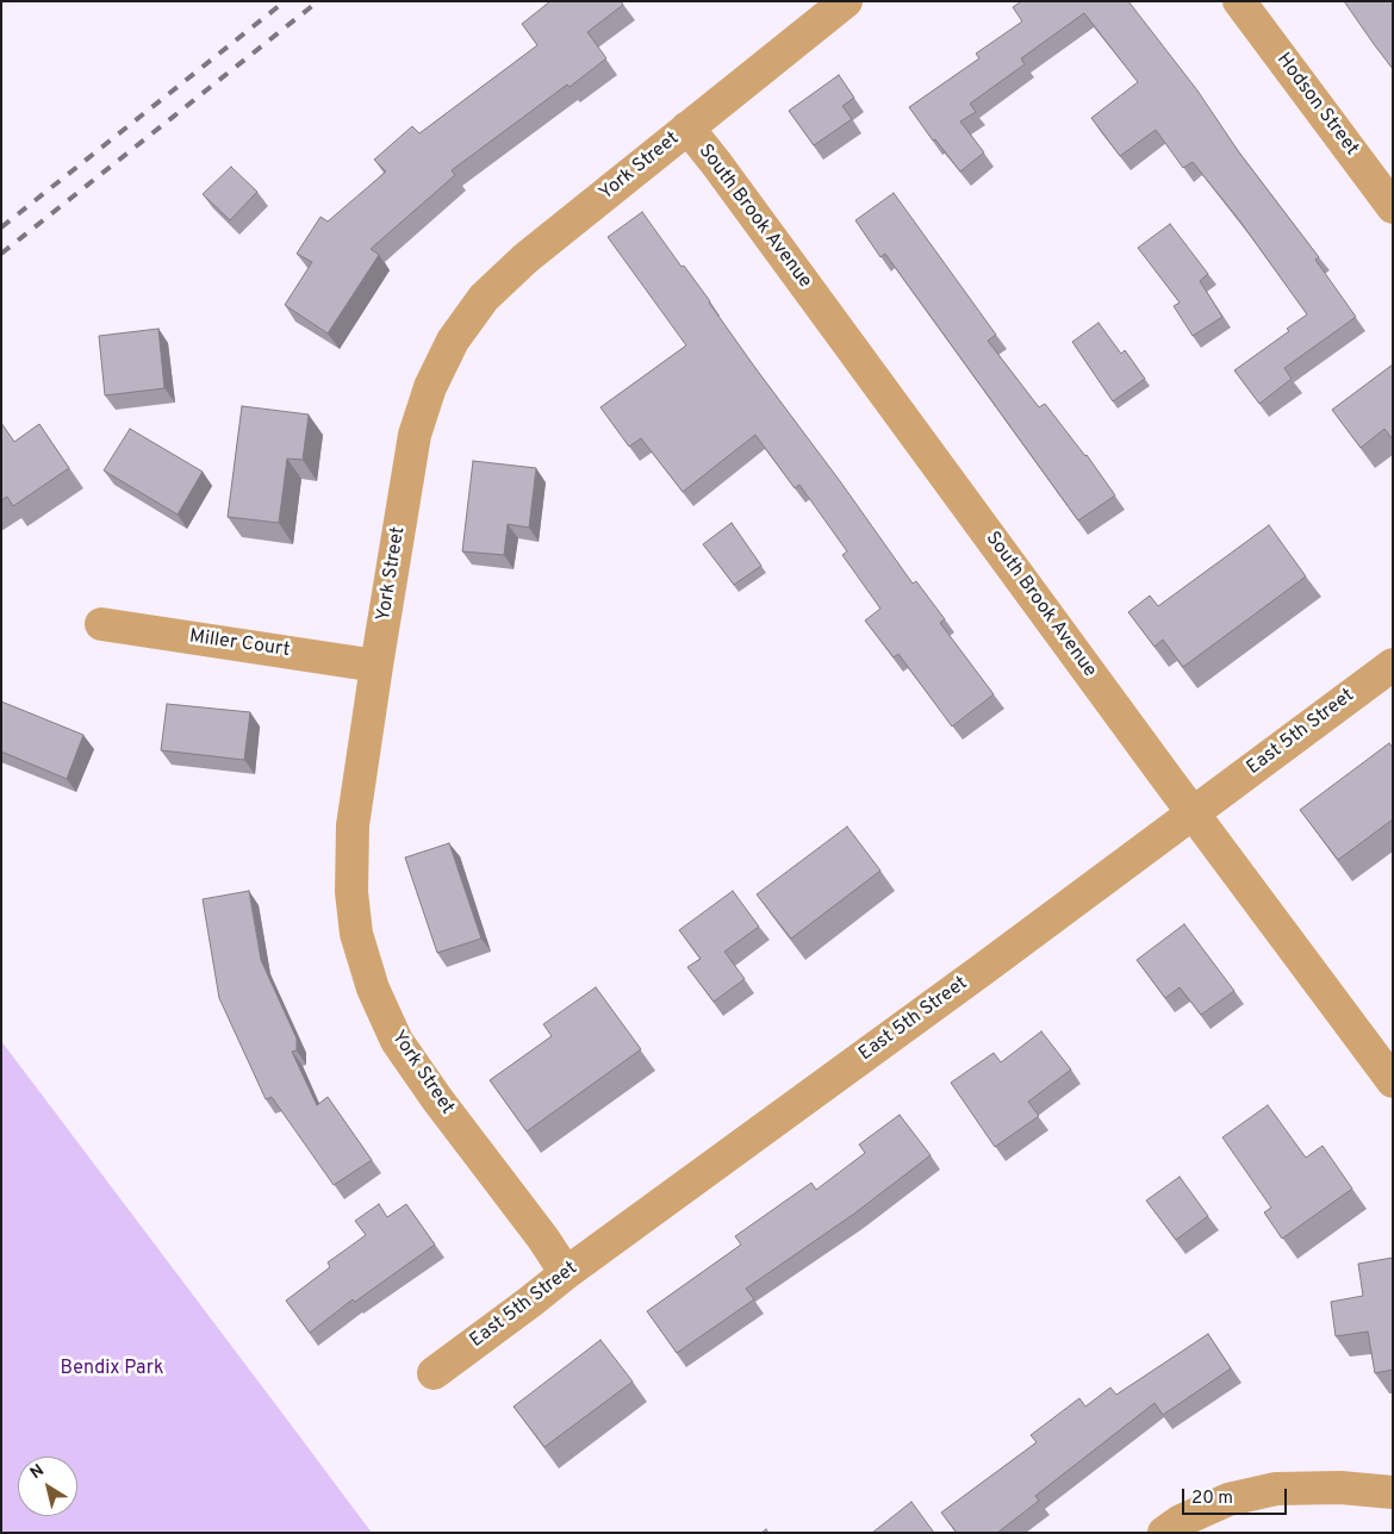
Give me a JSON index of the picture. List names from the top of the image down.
{
  "streets": {
    "street": [
      "Hodson Street",
      "York Street",
      "South Brook Avenue",
      "Miller Court",
      "East 5th Street"
    ]
  },
  "crossings": [
    ["York Street", "South Brook Avenue"],
    ["York Street", "Miller Court"],
    ["York Street", "East 5th Street"],
    ["South Brook Avenue", "East 5th Street"]
  ],
  "parks": ["Bendix Park"],
  "scale_bar": "20 m",
  "north": "top left"
}
